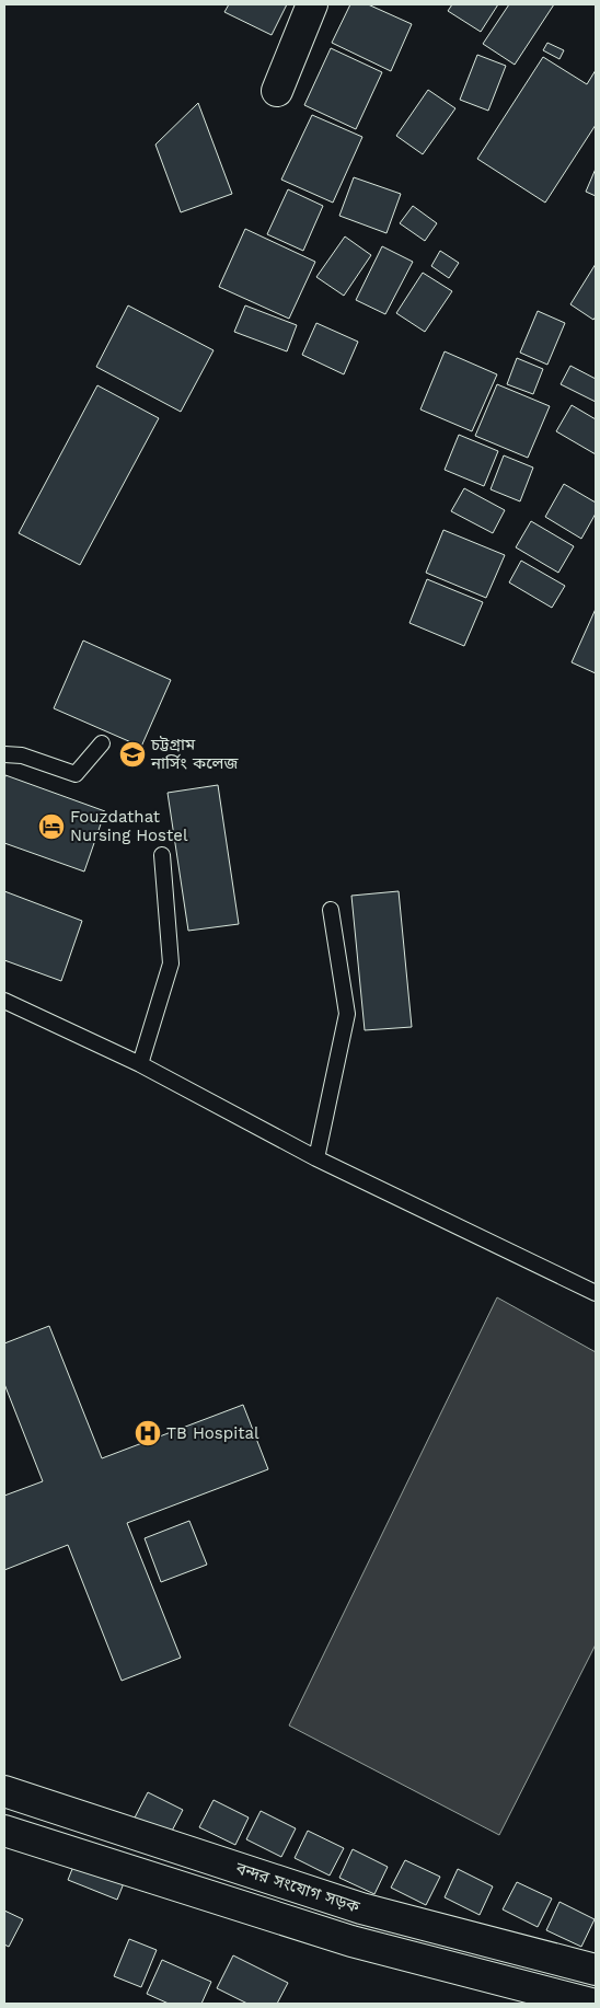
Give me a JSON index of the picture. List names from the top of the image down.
{
  "streets": {
    "main road": ["বন্দর সংযোগ সড়ক"]
  },
  "places": {
    "school or university": ["চট্টগ্রাম নার্সিং কলেজ"],
    "hotel": ["Fouzdathat Nursing Hostel"],
    "hospital": ["TB Hospital"]
  }
}
